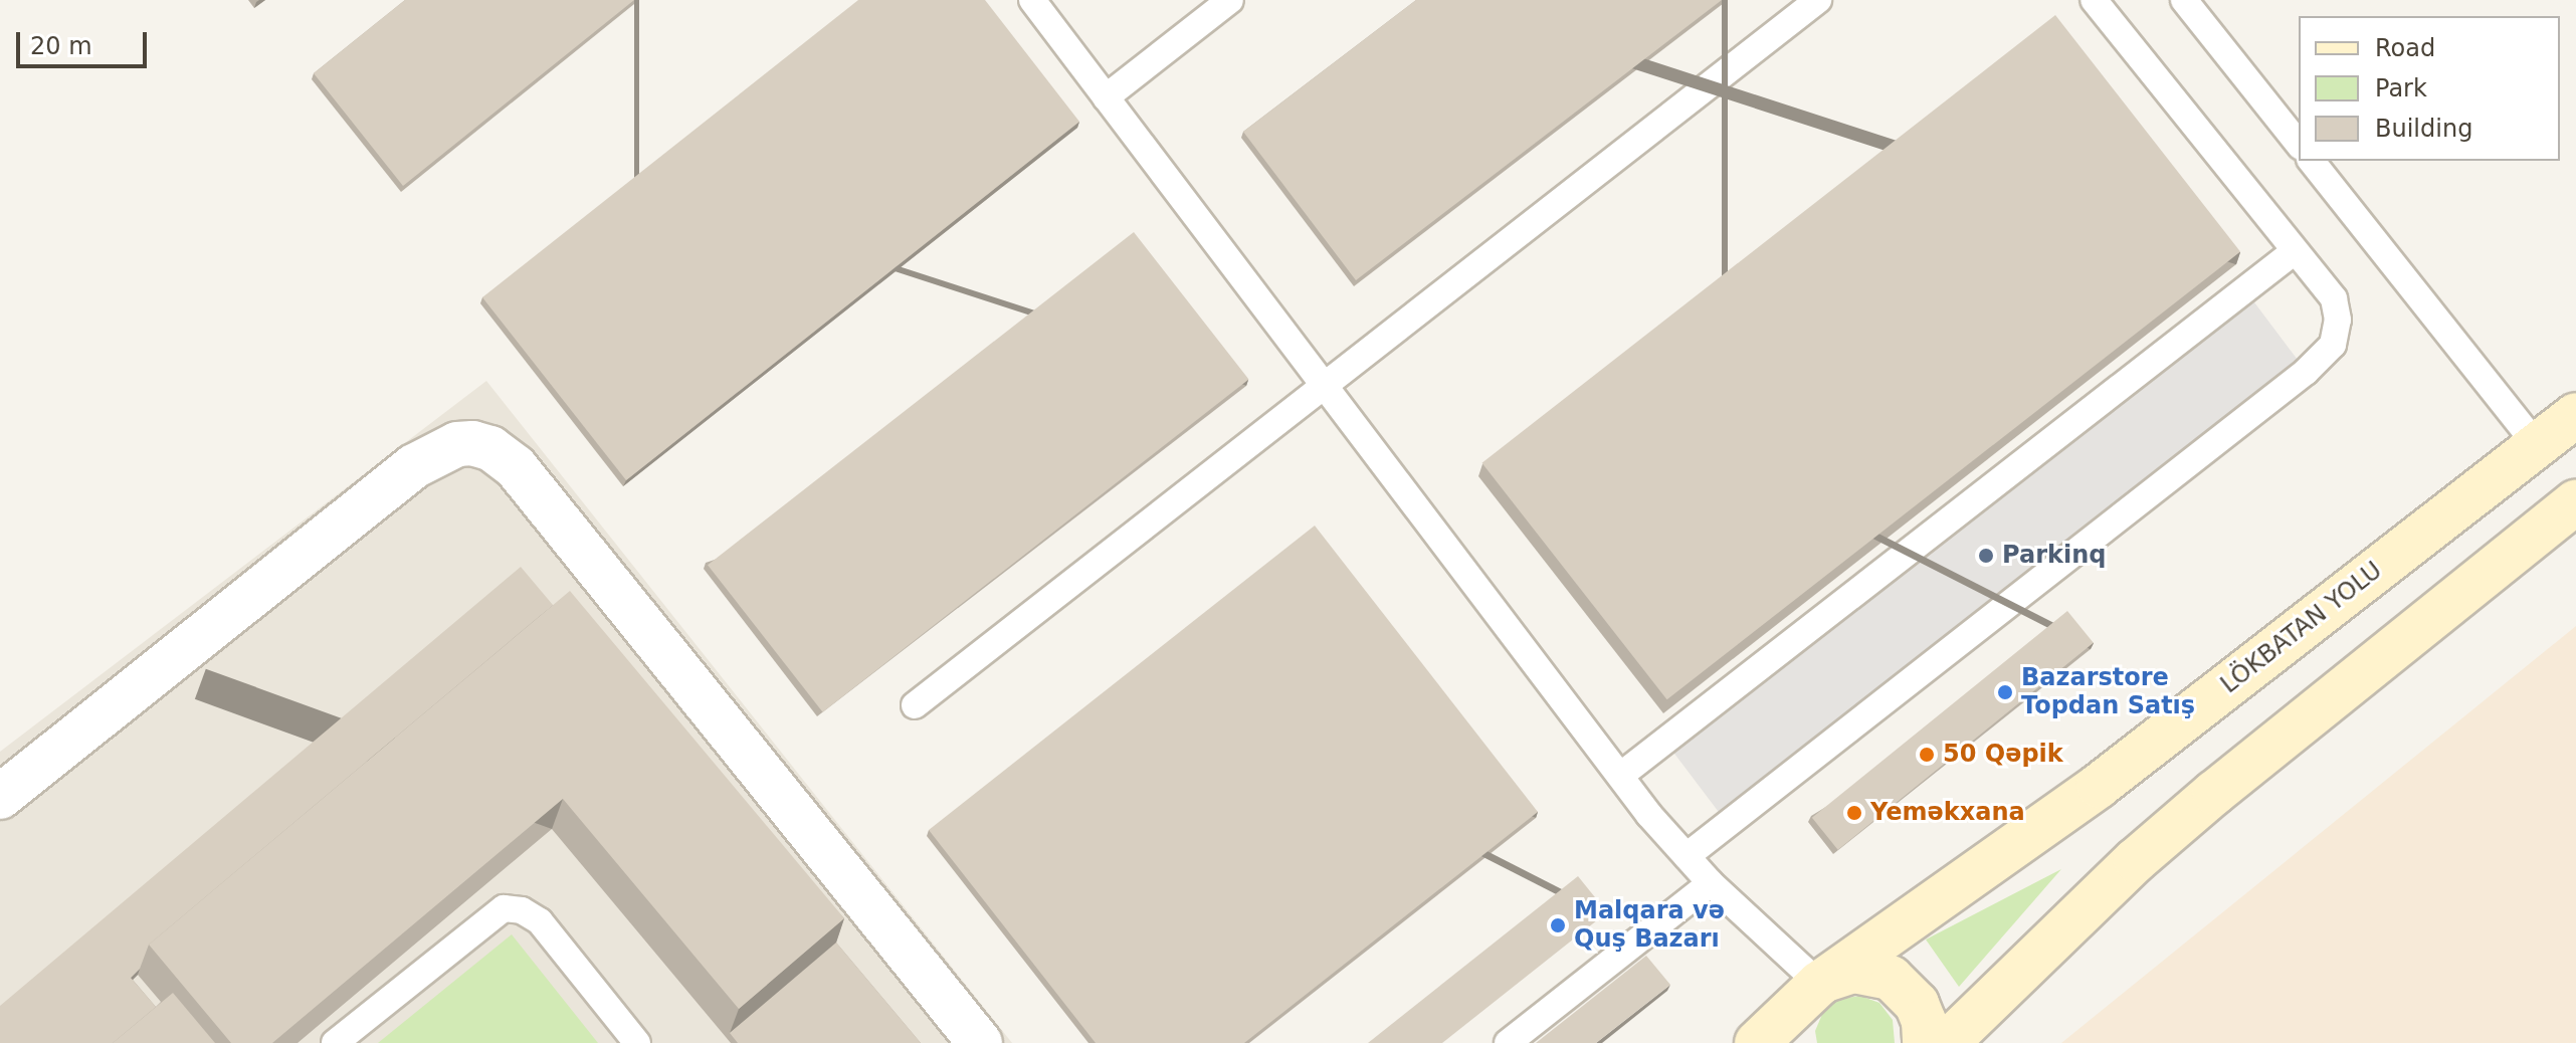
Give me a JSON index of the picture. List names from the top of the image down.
{
  "streets": {
    "main road": ["LÖKBATAN YOLU"]
  },
  "places": [
    "Parkinq",
    "Bazarstore Topdan Satış",
    "50 Qəpik",
    "Yeməkxana",
    "Malqara və Quş Bazarı"
  ],
  "legend": ["Road", "Park", "Building"],
  "scale_bar": "20 m"
}
